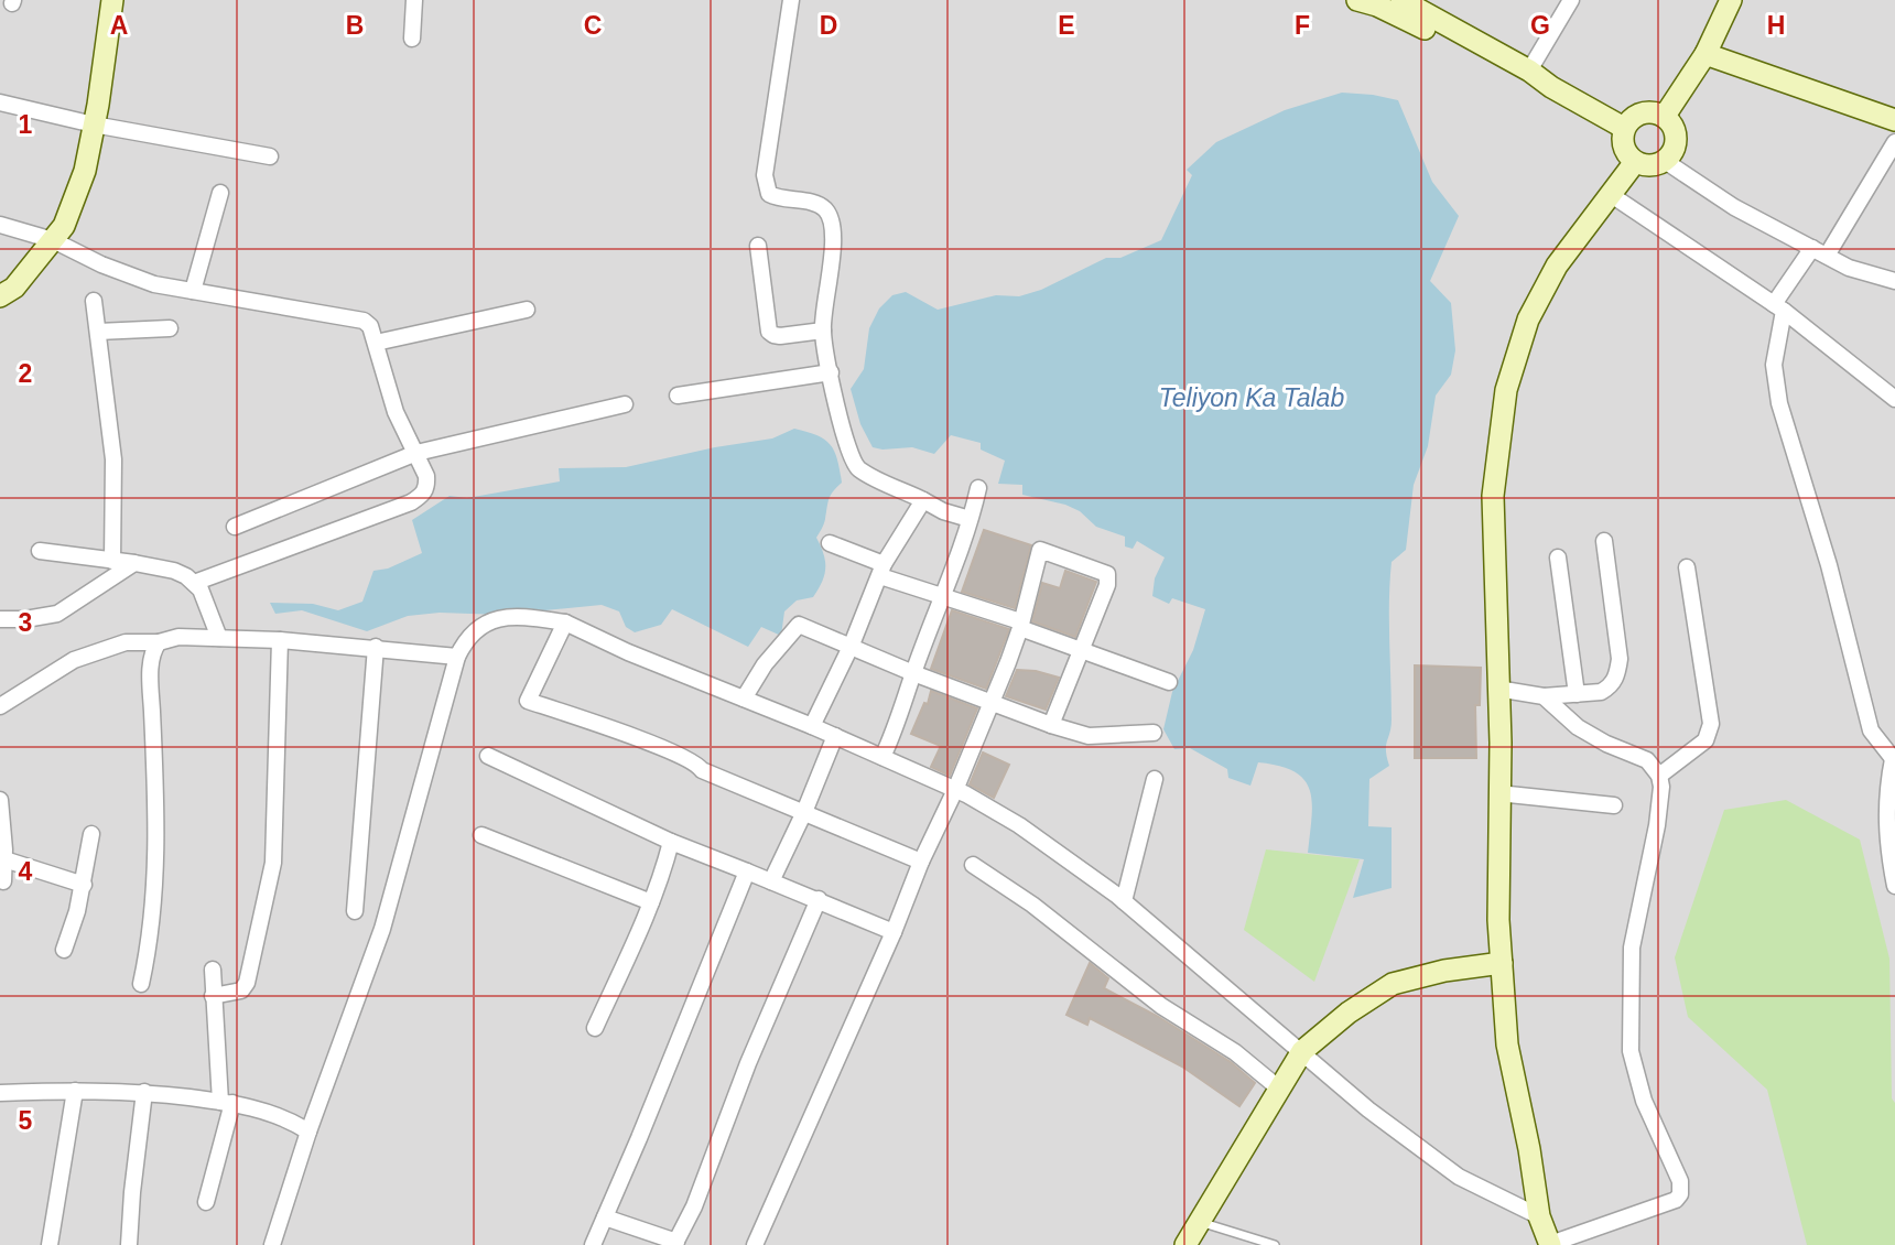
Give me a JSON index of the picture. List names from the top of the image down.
{
  "water": ["Teliyon Ka Talab"],
  "grid": {
    "columns": [
      "A",
      "B",
      "C",
      "D",
      "E",
      "F",
      "G",
      "H"
    ],
    "rows": [
      "1",
      "2",
      "3",
      "4",
      "5"
    ]
  }
}
